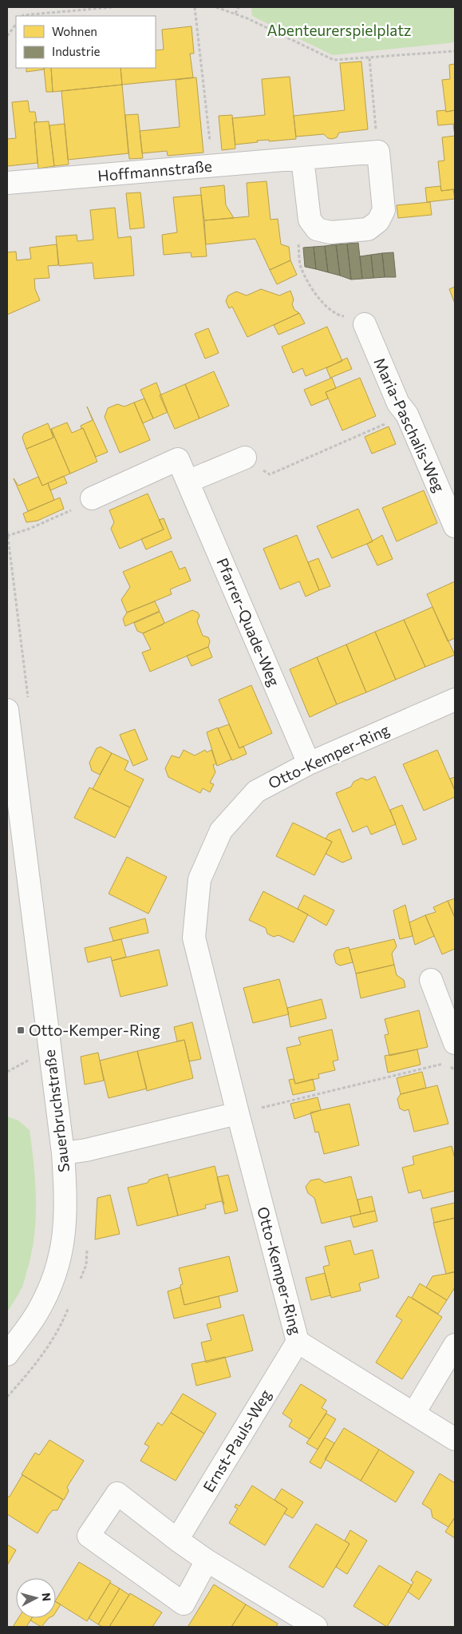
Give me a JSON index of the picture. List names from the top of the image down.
{
  "streets": {
    "street": [
      "Hoffmannstraße",
      "Maria-Paschalis-Weg",
      "Pfarrer-Quade-Weg",
      "Otto-Kemper-Ring",
      "Sauerbruchstraße",
      "Ernst-Pauls-Weg"
    ]
  },
  "crossings": [
    ["Pfarrer-Quade-Weg", "Otto-Kemper-Ring"],
    ["Otto-Kemper-Ring", "Ernst-Pauls-Weg"]
  ],
  "parks": ["Abenteurerspielplatz"],
  "places": {
    "transit": ["Otto-Kemper-Ring"]
  },
  "legend": ["Wohnen", "Industrie"],
  "north": "right"
}
